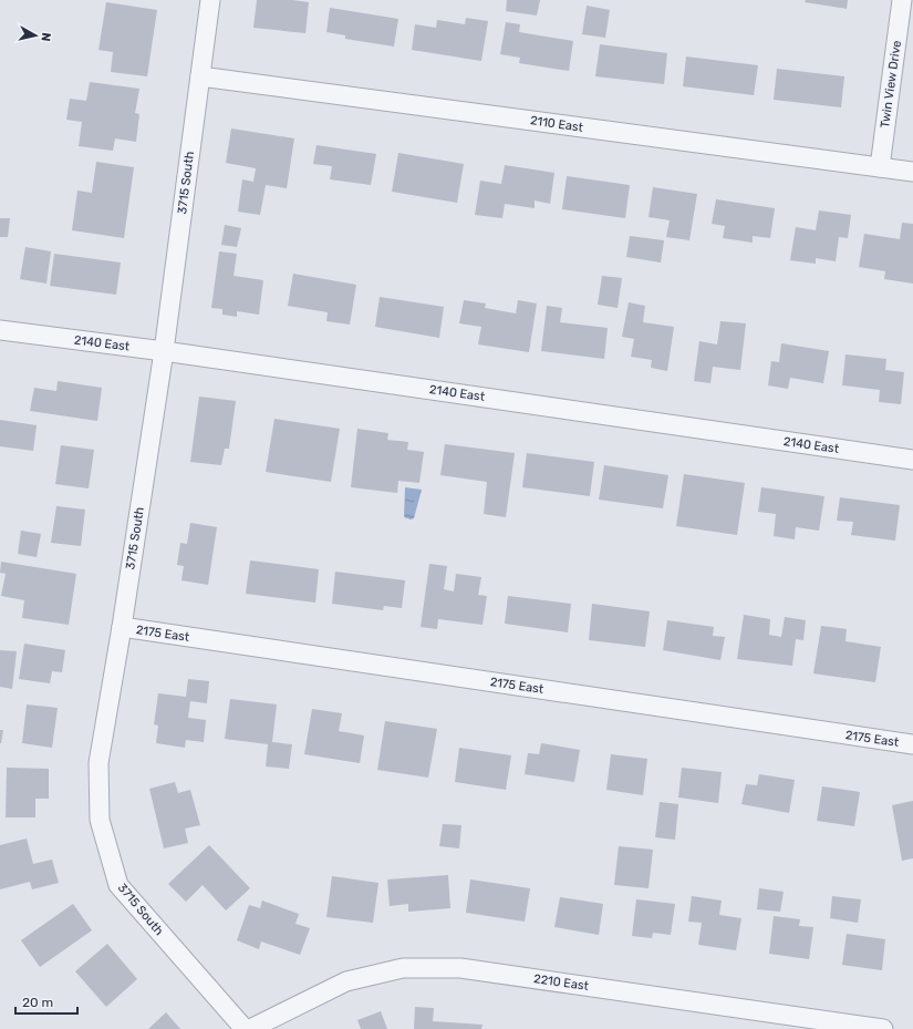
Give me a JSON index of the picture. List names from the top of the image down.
{
  "streets": {
    "street": [
      "Twin View Drive",
      "2110 East",
      "3715 South",
      "2140 East",
      "2175 East",
      "2210 East"
    ]
  },
  "crossings": [
    ["Twin View Drive", "2110 East"],
    ["2110 East", "3715 South"],
    ["3715 South", "2140 East"],
    ["3715 South", "2175 East"]
  ],
  "scale_bar": "20 m",
  "north": "right"
}
